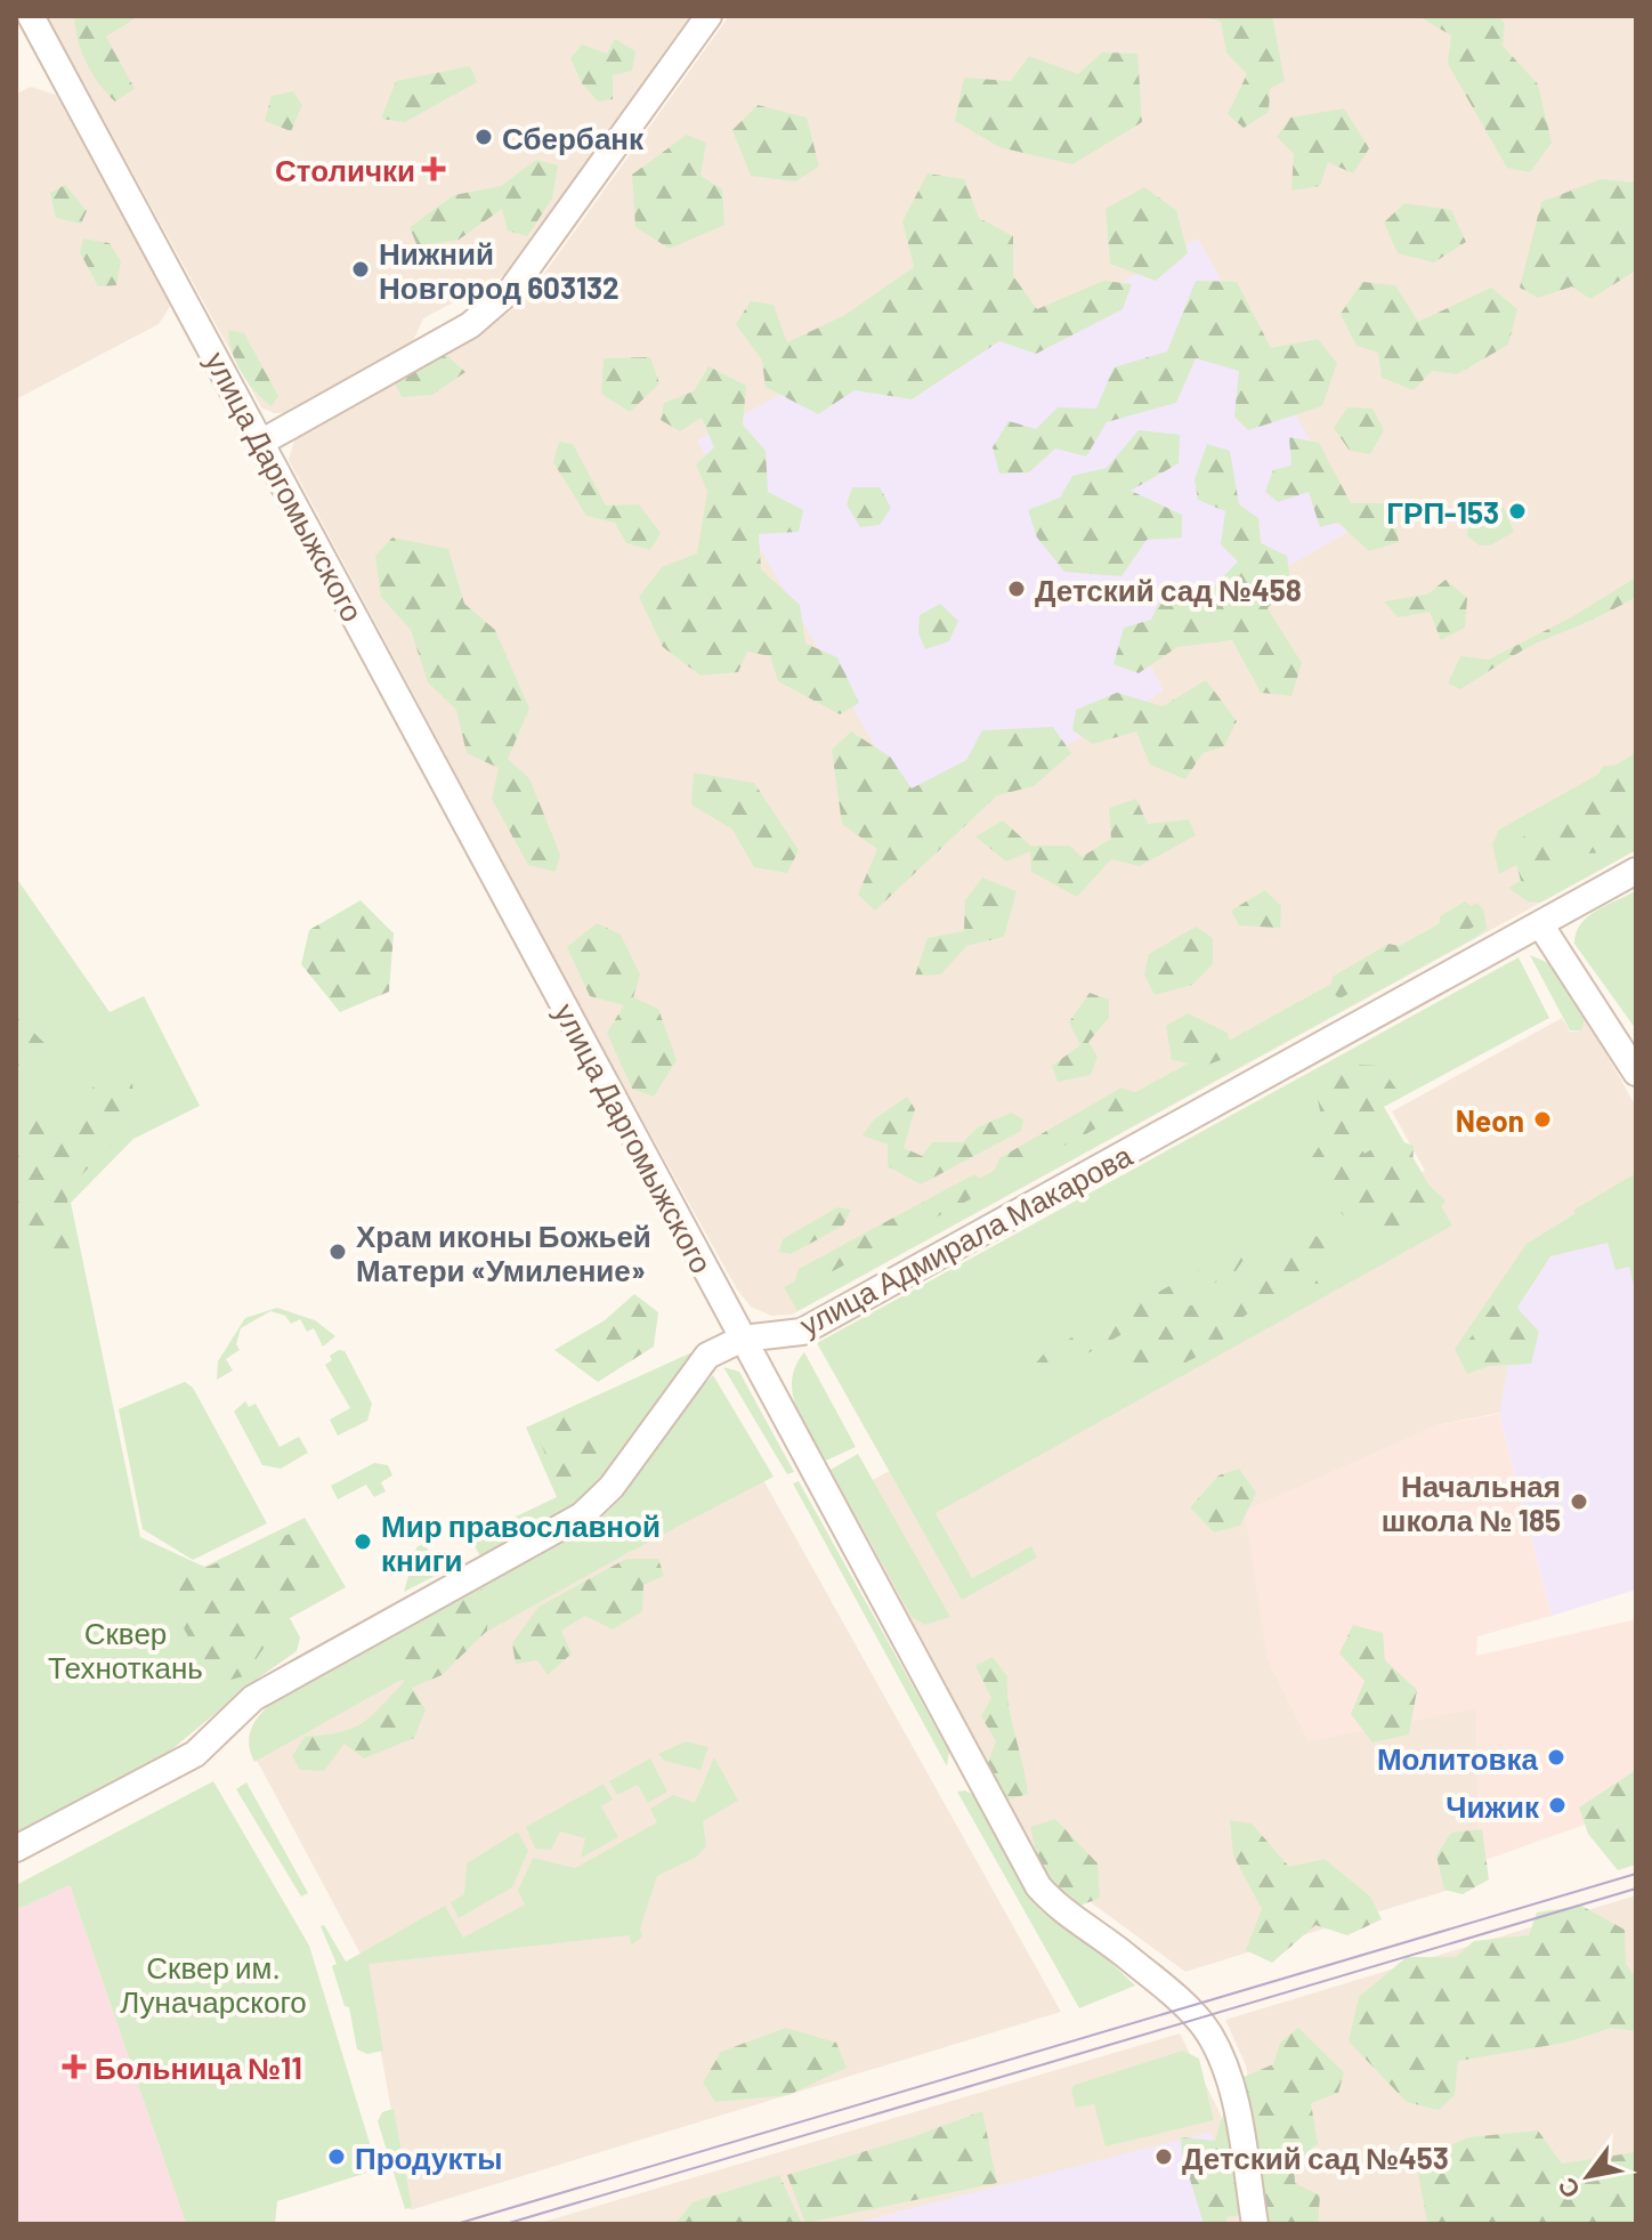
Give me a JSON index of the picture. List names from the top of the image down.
{
  "streets": {
    "street": ["улица Даргомыжского", "улица Адмирала Макарова"]
  },
  "crossings": [
    ["улица Даргомыжского", "улица Адмирала Макарова"]
  ],
  "parks": ["Сквер Техноткань", "Сквер им. Луначарского"],
  "places": {
    "other": [
      "Сбербанк",
      "Нижний Новгород 603132",
      "ГРП-153",
      "Детский сад №458",
      "Neon",
      "Храм иконы Божьей Матери «Умиление»",
      "Начальная школа № 185",
      "Мир православной книги",
      "Молитовка",
      "Чижик",
      "Продукты",
      "Детский сад №453"
    ],
    "health": ["Столички", "Больница №11"]
  },
  "north": "bottom left"
}
